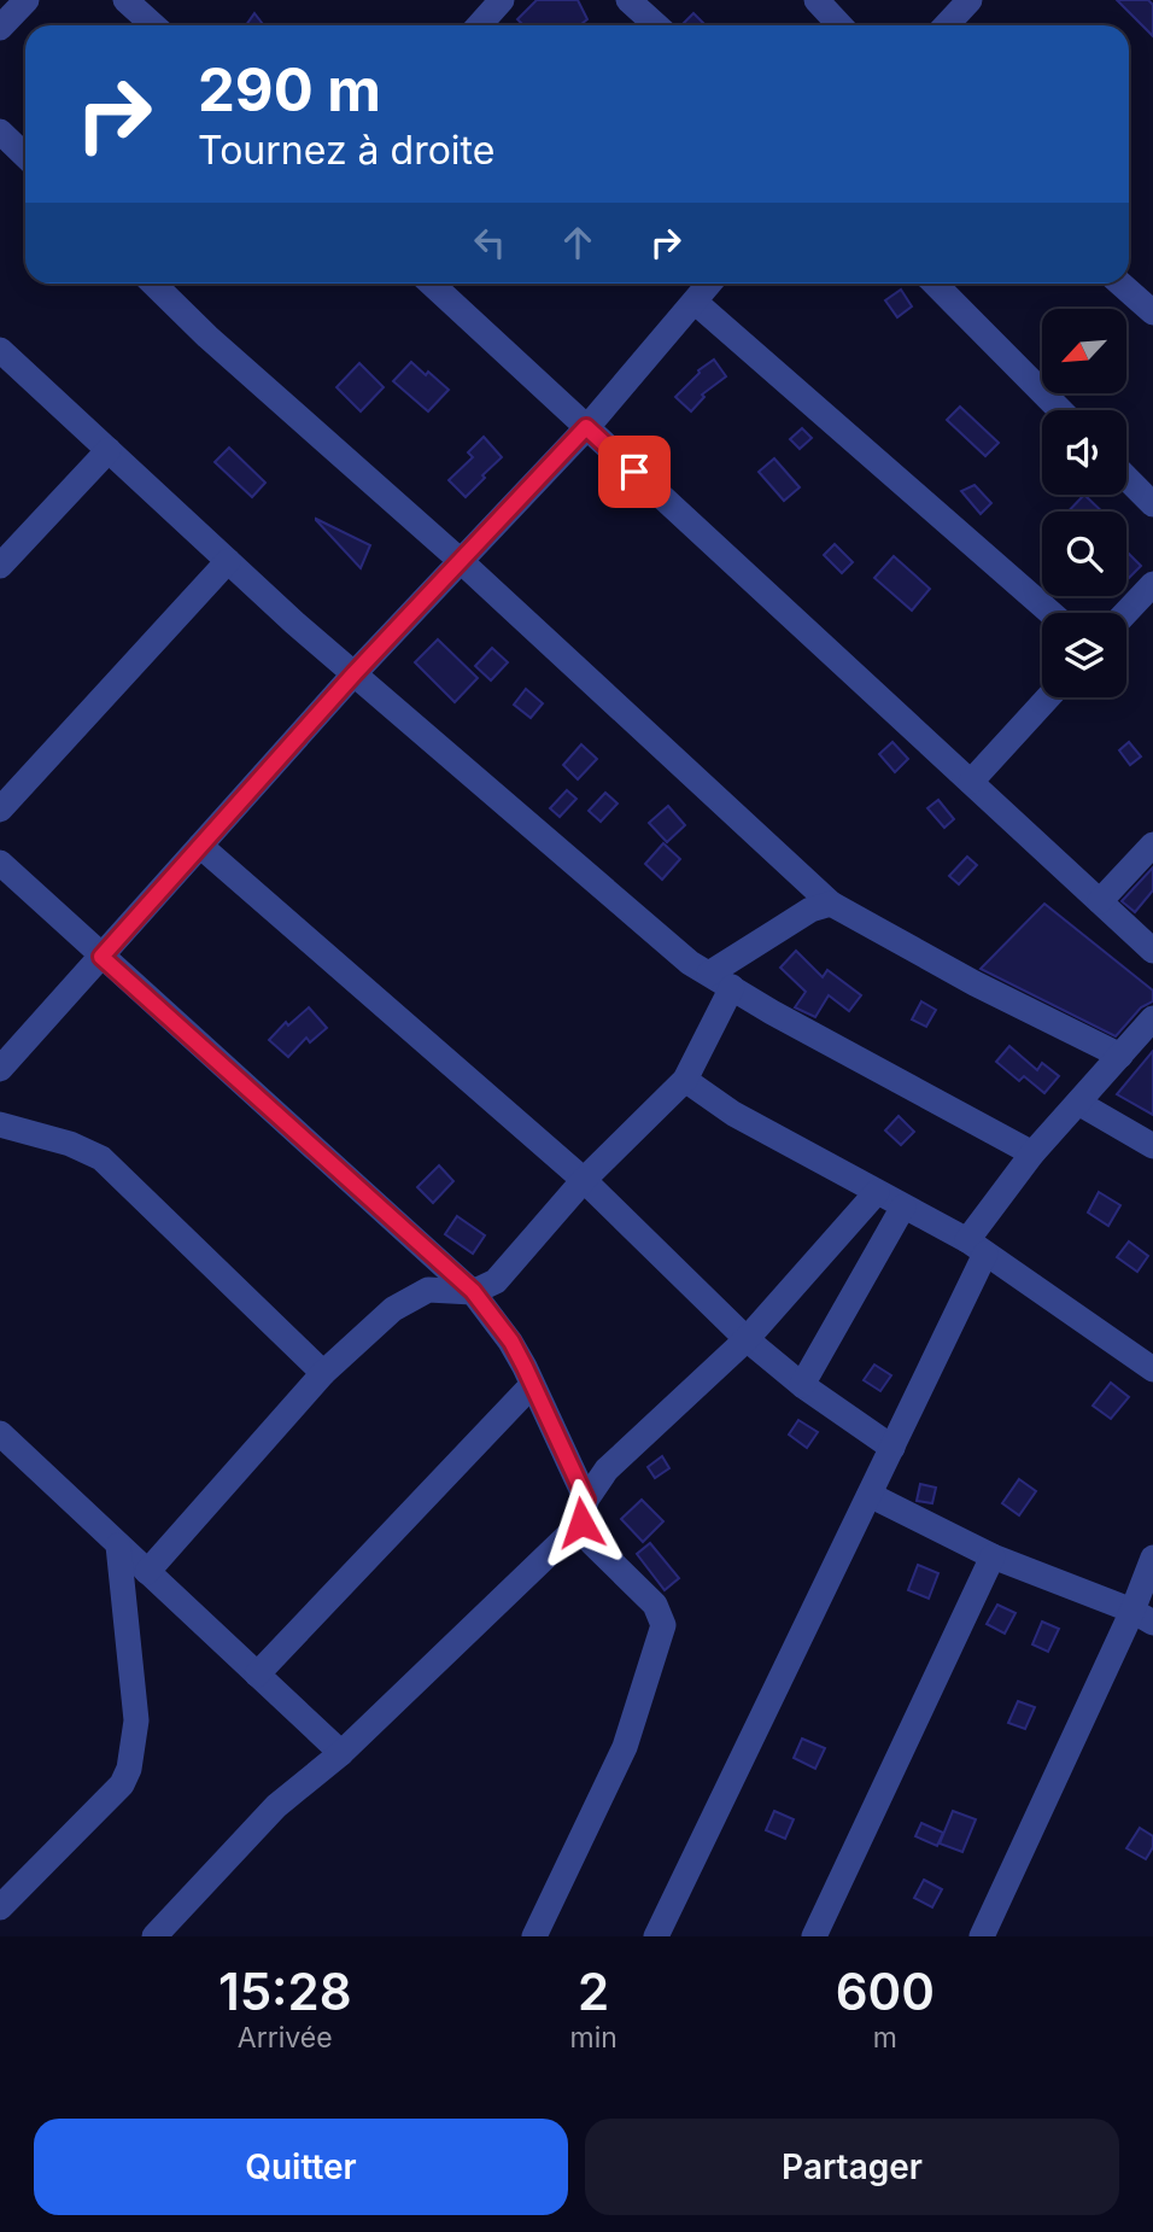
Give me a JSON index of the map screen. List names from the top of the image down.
{
  "north": "bottom left",
  "page": {
    "turn": ["290 m", "Tournez à droite"],
    "eta": [
      "15:28",
      "Arrivée",
      "2",
      "min",
      "600",
      "m"
    ],
    "buttons": ["Quitter", "Partager"]
  }
}
